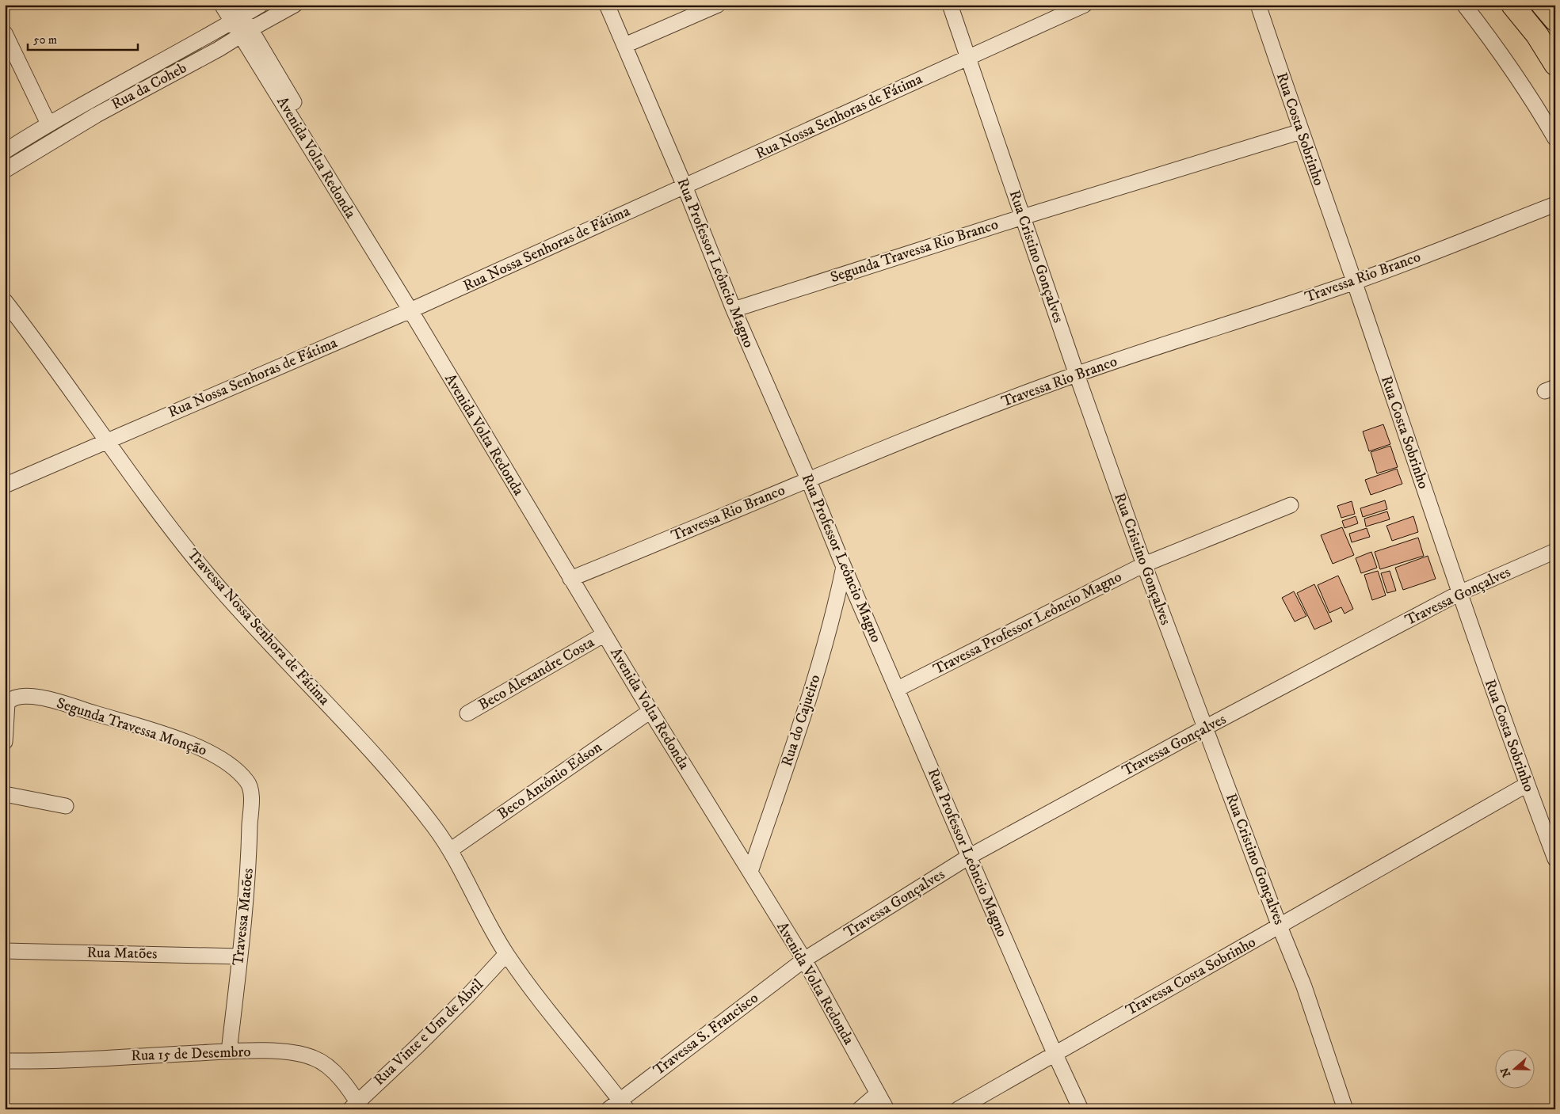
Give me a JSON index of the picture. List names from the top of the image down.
{
  "streets": {
    "street": [
      "Rua da Coheb",
      "Rua Nossa Senhoras de Fátima",
      "Rua Costa Sobrinho",
      "Avenida Volta Redonda",
      "Segunda Travessa Rio Branco",
      "Rua Cristino Gonçalves",
      "Rua Professor Leôncio Magno",
      "Travessa Rio Branco",
      "Travessa Gonçalves",
      "Travessa Professor Leôncio Magno",
      "Travessa Nossa Senhora de Fátima",
      "Beco Alexandre Costa",
      "Rua do Cajueiro",
      "Segunda Travessa Monção",
      "Beco Antônio Edson",
      "Travessa Matões",
      "Rua Matões",
      "Travessa Costa Sobrinho",
      "Rua Vinte e Um de Abril",
      "Travessa S. Francisco",
      "Rua 15 de Desembro"
    ]
  },
  "crossings": [
    ["Rua da Coheb", "Avenida Volta Redonda"],
    ["Rua Nossa Senhoras de Fátima", "Avenida Volta Redonda"],
    ["Rua Nossa Senhoras de Fátima", "Rua Cristino Gonçalves"],
    ["Rua Nossa Senhoras de Fátima", "Rua Professor Leôncio Magno"],
    ["Rua Nossa Senhoras de Fátima", "Travessa Nossa Senhora de Fátima"],
    ["Rua Costa Sobrinho", "Segunda Travessa Rio Branco"],
    ["Rua Costa Sobrinho", "Travessa Rio Branco"],
    ["Rua Costa Sobrinho", "Travessa Gonçalves"],
    ["Rua Costa Sobrinho", "Travessa Costa Sobrinho"],
    ["Avenida Volta Redonda", "Travessa Rio Branco"],
    ["Avenida Volta Redonda", "Travessa Gonçalves"],
    ["Avenida Volta Redonda", "Beco Alexandre Costa"],
    ["Avenida Volta Redonda", "Rua do Cajueiro"],
    ["Avenida Volta Redonda", "Beco Antônio Edson"],
    ["Avenida Volta Redonda", "Travessa S. Francisco"],
    ["Segunda Travessa Rio Branco", "Rua Cristino Gonçalves"],
    ["Segunda Travessa Rio Branco", "Rua Professor Leôncio Magno"],
    ["Rua Cristino Gonçalves", "Travessa Rio Branco"],
    ["Rua Cristino Gonçalves", "Travessa Gonçalves"],
    ["Rua Cristino Gonçalves", "Travessa Professor Leôncio Magno"],
    ["Rua Cristino Gonçalves", "Travessa Costa Sobrinho"],
    ["Rua Professor Leôncio Magno", "Travessa Rio Branco"],
    ["Rua Professor Leôncio Magno", "Travessa Gonçalves"],
    ["Rua Professor Leôncio Magno", "Travessa Professor Leôncio Magno"],
    ["Rua Professor Leôncio Magno", "Rua do Cajueiro"],
    ["Rua Professor Leôncio Magno", "Travessa Costa Sobrinho"],
    ["Travessa Gonçalves", "Travessa S. Francisco"],
    ["Travessa Nossa Senhora de Fátima", "Beco Antônio Edson"],
    ["Travessa Nossa Senhora de Fátima", "Rua Vinte e Um de Abril"],
    ["Travessa Nossa Senhora de Fátima", "Travessa S. Francisco"],
    ["Segunda Travessa Monção", "Travessa Matões"],
    ["Travessa Matões", "Rua Matões"],
    ["Travessa Matões", "Rua 15 de Desembro"],
    ["Rua Vinte e Um de Abril", "Rua 15 de Desembro"]
  ],
  "scale_bar": "50 m",
  "north": "left"
}
